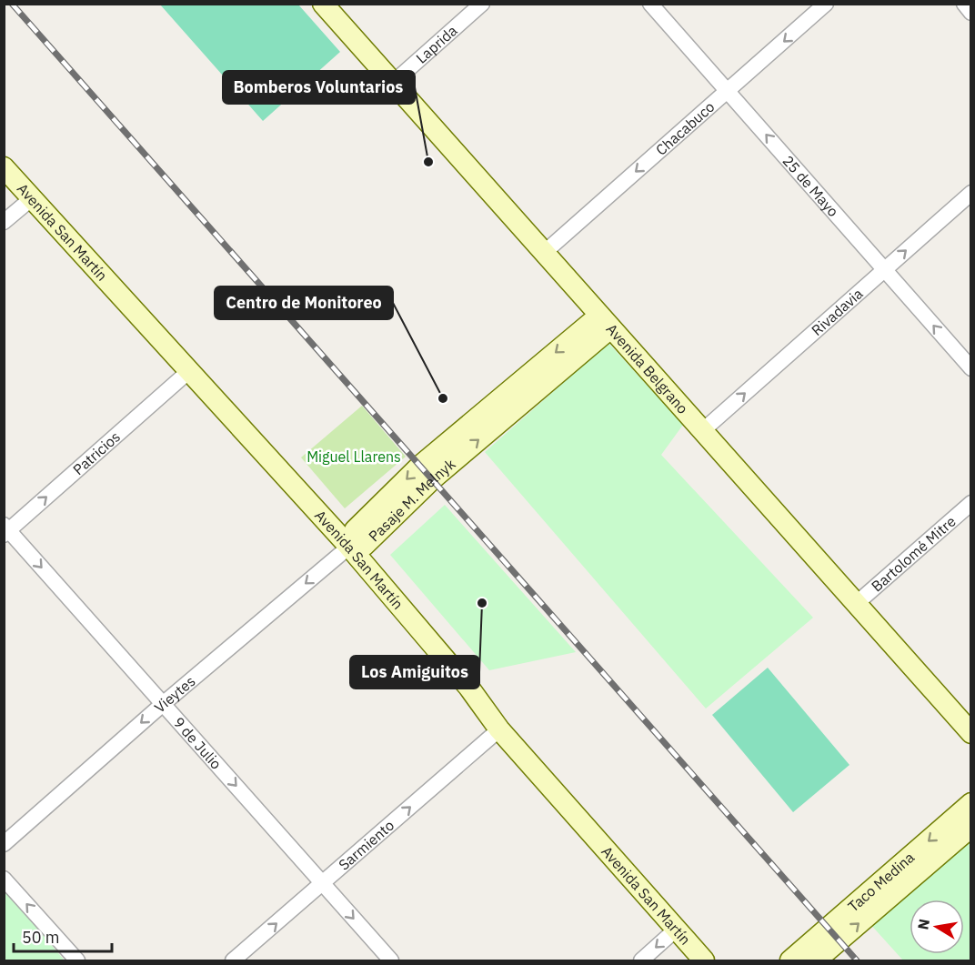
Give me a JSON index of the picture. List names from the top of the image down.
{
  "streets": {
    "main road": [
      "Avenida San Martín",
      "Avenida Belgrano",
      "Pasaje M. Melnyk",
      "Taco Medina"
    ],
    "street": [
      "Laprida",
      "Chacabuco",
      "25 de Mayo",
      "Rivadavia",
      "Patricios",
      "Bartolomé Mitre",
      "Vieytes",
      "9 de Julio",
      "Sarmiento"
    ]
  },
  "crossings": [
    ["Laprida", "Avenida Belgrano"],
    ["Chacabuco", "25 de Mayo"],
    ["Chacabuco", "Avenida Belgrano"],
    ["25 de Mayo", "Rivadavia"],
    ["Avenida San Martín", "Patricios"],
    ["Avenida San Martín", "Pasaje M. Melnyk"],
    ["Avenida San Martín", "Vieytes"],
    ["Avenida San Martín", "Sarmiento"],
    ["Rivadavia", "Avenida Belgrano"],
    ["Avenida Belgrano", "Pasaje M. Melnyk"],
    ["Avenida Belgrano", "Bartolomé Mitre"],
    ["Patricios", "9 de Julio"],
    ["Pasaje M. Melnyk", "Vieytes"],
    ["Vieytes", "9 de Julio"],
    ["9 de Julio", "Sarmiento"]
  ],
  "one_way": [
    "Chacabuco",
    "25 de Mayo",
    "Rivadavia",
    "Patricios",
    "Vieytes",
    "9 de Julio",
    "Sarmiento"
  ],
  "parks": ["Miguel Llarens"],
  "places": ["Bomberos Voluntarios", "Centro de Monitoreo", "Los Amiguitos"],
  "scale_bar": "50 m",
  "north": "left"
}
